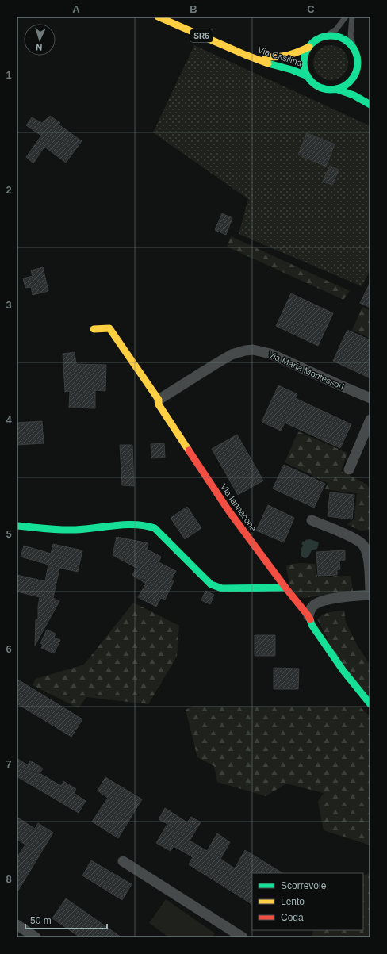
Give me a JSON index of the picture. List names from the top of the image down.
{
  "streets": {
    "street": [
      "SR6",
      "Via Casilina",
      "Via Maria Montessori",
      "Via Iannacone"
    ]
  },
  "crossings": [
    ["Via Maria Montessori", "Via Iannacone"]
  ],
  "legend": ["Scorrevole", "Lento", "Coda"],
  "scale_bar": "50 m",
  "north": "bottom",
  "grid": {
    "columns": ["A", "B", "C"],
    "rows": [
      "1",
      "2",
      "3",
      "4",
      "5",
      "6",
      "7",
      "8"
    ]
  }
}
